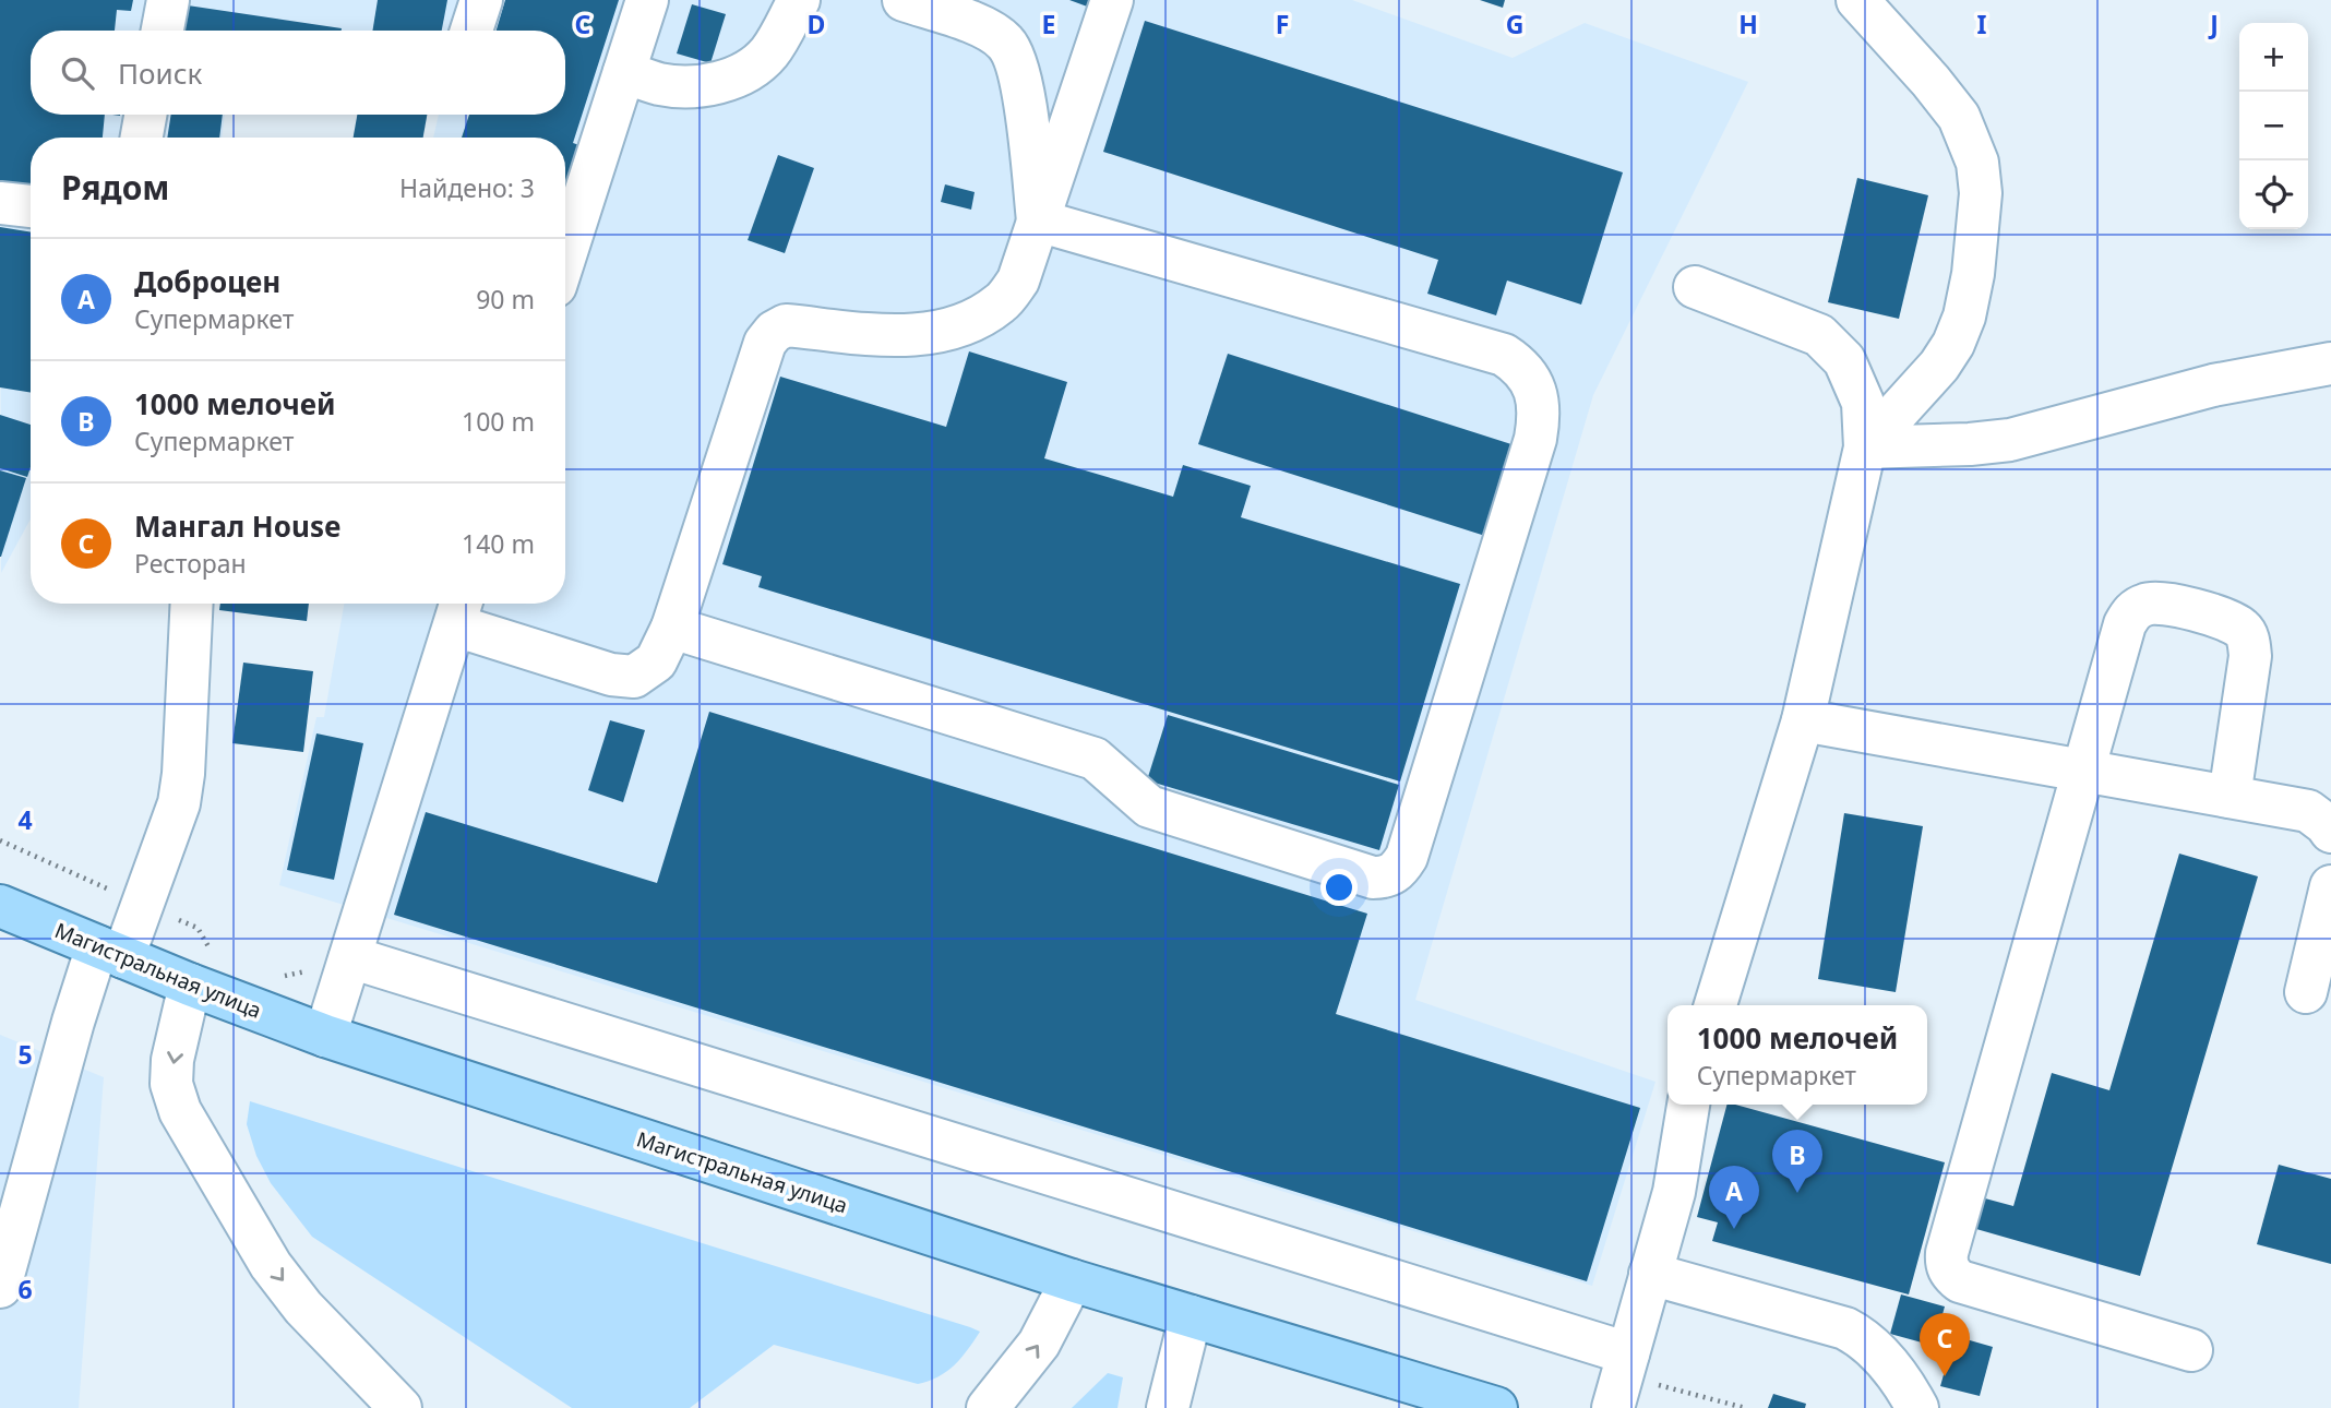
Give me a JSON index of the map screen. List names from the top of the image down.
{
  "streets": {
    "main road": ["Магистральная улица"]
  },
  "page": {
    "map_buttons": ["+", "−"],
    "search": "Поиск",
    "heading": ["Рядом", "Найдено: 3"],
    "list": [
      {
        "mark": "A",
        "name": "Доброцен",
        "note": "Супермаркет",
        "value": "90 m"
      },
      {
        "mark": "B",
        "name": "1000 мелочей",
        "note": "Супермаркет",
        "value": "100 m"
      },
      {
        "mark": "C",
        "name": "Мангал House",
        "note": "Ресторан",
        "value": "140 m"
      }
    ],
    "popup": ["1000 мелочей", "Супермаркет"],
    "pins": ["B", "A", "C"]
  },
  "grid": {
    "columns": [
      "C",
      "D",
      "E",
      "F",
      "G",
      "H",
      "I",
      "J"
    ],
    "rows": ["4", "5", "6"]
  }
}
